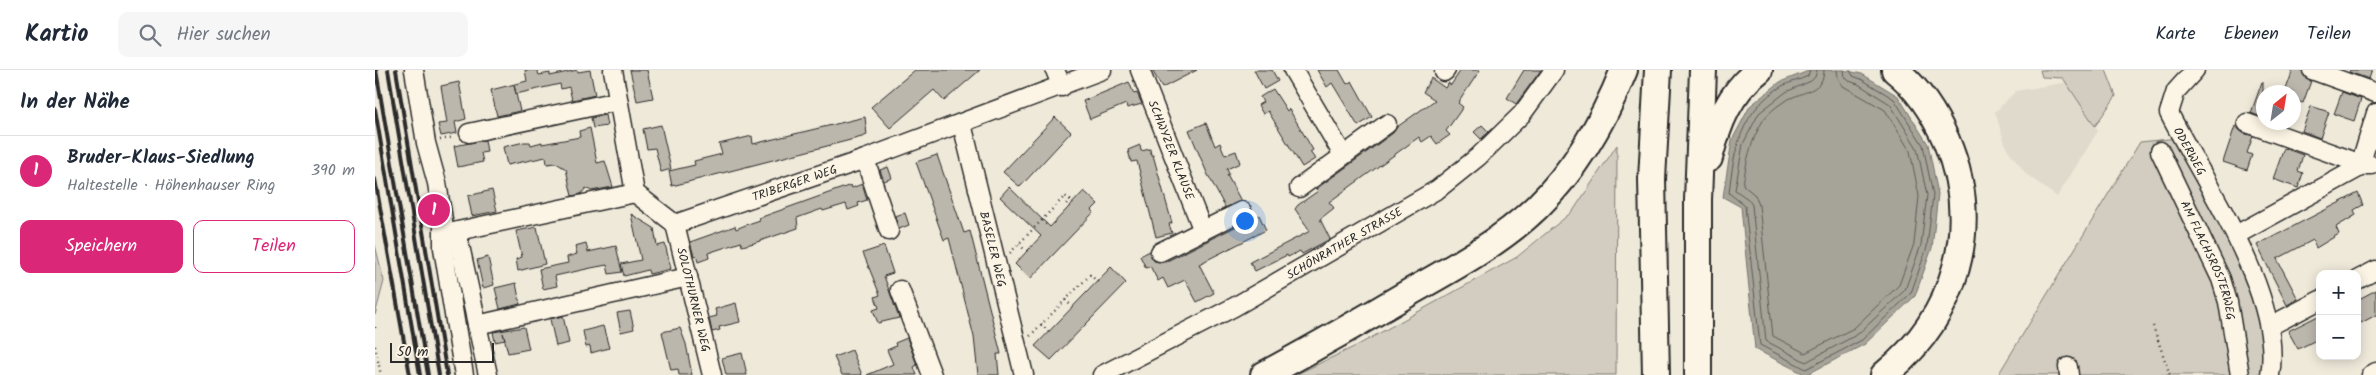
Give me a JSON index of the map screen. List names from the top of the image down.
{
  "streets": {
    "street": [
      "SCHWYZER KLAUSE",
      "ODERWEG",
      "TRIBERGER WEG",
      "SCHÖNRATHER STRASSE",
      "BASELER WEG",
      "AM FLACHSROSTERWEG",
      "SOLOTHURNER WEG"
    ]
  },
  "crossings": [
    ["TRIBERGER WEG", "BASELER WEG"],
    ["TRIBERGER WEG", "SOLOTHURNER WEG"]
  ],
  "scale_bar": "50 m",
  "north": "top right",
  "page": {
    "header": "Kartio",
    "search": "Hier suchen",
    "nav": ["Karte", "Ebenen", "Teilen"],
    "heading": "In der Nähe",
    "list": [
      {
        "mark": "1",
        "name": "Bruder-Klaus-Siedlung",
        "note": "Haltestelle · Höhenhauser Ring",
        "value": "390 m"
      }
    ],
    "pins": "1",
    "buttons": ["Speichern", "Teilen"],
    "map_buttons": ["+", "−"],
    "scale": "50 m"
  }
}
